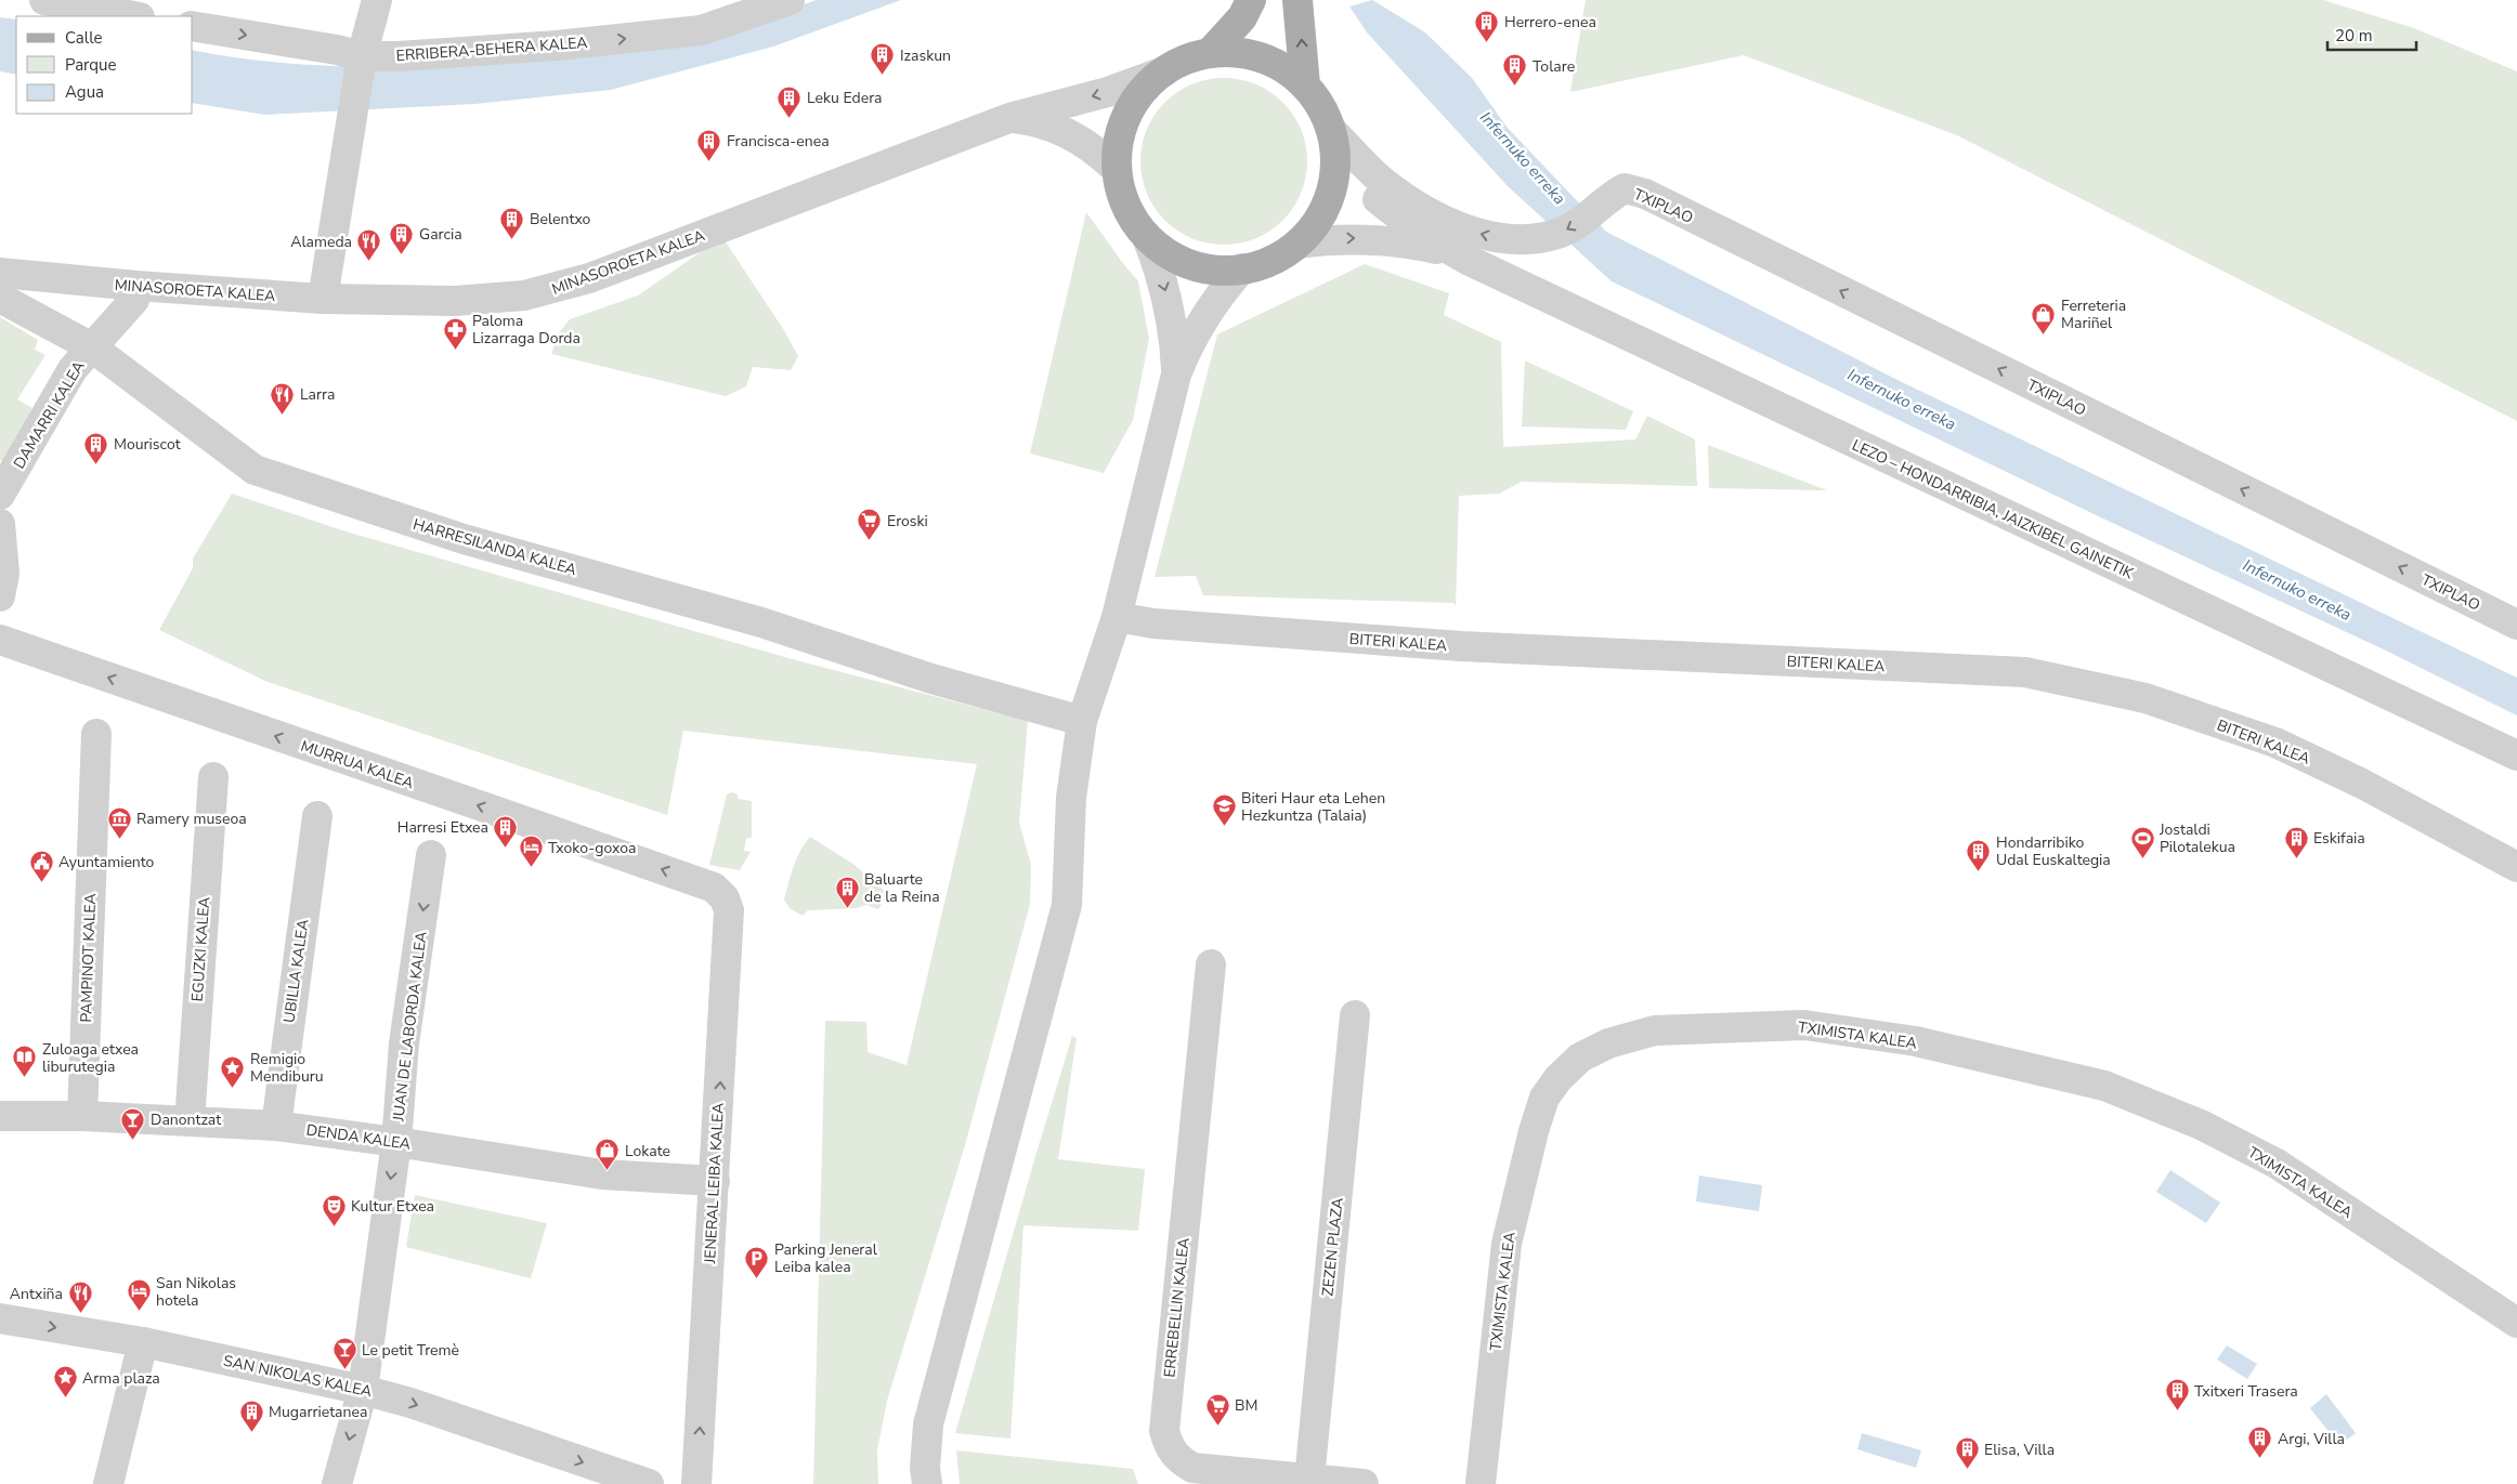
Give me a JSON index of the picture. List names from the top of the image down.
{
  "streets": {
    "street": [
      "ERRIBERA-BEHERA KALEA",
      "TXIPLAO",
      "MINASOROETA KALEA",
      "DAMARRI KALEA",
      "LEZO – HONDARRIBIA, JAIZKIBEL GAINETIK",
      "HARRESILANDA KALEA",
      "BITERI KALEA",
      "MURRUA KALEA",
      "EGUZKI KALEA",
      "PAMPINOT KALEA",
      "UBILLA KALEA",
      "JUAN DE LABORDA KALEA",
      "TXIMISTA KALEA",
      "DENDA KALEA",
      "JENERAL LEIBA KALEA",
      "ZEZEN PLAZA",
      "ERREBELLIN KALEA",
      "SAN NIKOLAS KALEA"
    ]
  },
  "crossings": [
    ["MINASOROETA KALEA", "DAMARRI KALEA"],
    ["DAMARRI KALEA", "HARRESILANDA KALEA"],
    ["MURRUA KALEA", "JENERAL LEIBA KALEA"],
    ["EGUZKI KALEA", "DENDA KALEA"],
    ["PAMPINOT KALEA", "DENDA KALEA"],
    ["UBILLA KALEA", "DENDA KALEA"],
    ["JUAN DE LABORDA KALEA", "DENDA KALEA"],
    ["JUAN DE LABORDA KALEA", "SAN NIKOLAS KALEA"],
    ["DENDA KALEA", "JENERAL LEIBA KALEA"],
    ["ZEZEN PLAZA", "ERREBELLIN KALEA"]
  ],
  "one_way": [
    "ERRIBERA-BEHERA KALEA",
    "TXIPLAO",
    "MURRUA KALEA",
    "JUAN DE LABORDA KALEA",
    "SAN NIKOLAS KALEA"
  ],
  "water": ["Infernuko erreka"],
  "places": {
    "building": [
      "Herrero-enea",
      "Izaskun",
      "Tolare",
      "Leku Edera",
      "Francisca-enea",
      "Belentxo",
      "Garcia",
      "Mouriscot",
      "Harresi Etxea",
      "Eskifaia",
      "Hondarribiko Udal Euskaltegia",
      "Baluarte de la Reina",
      "Txitxeri Trasera",
      "Mugarrietanea",
      "Argi, Villa",
      "Elisa, Villa"
    ],
    "restaurant": ["Alameda", "Larra", "Antxiña"],
    "shop": ["Ferreteria Mariñel", "Lokate"],
    "pharmacy": ["Paloma Lizarraga Dorda"],
    "supermarket": ["Eroski", "BM"],
    "school or university": ["Biteri Haur eta Lehen Hezkuntza (Talaia)"],
    "museum": ["Ramery museoa"],
    "sports": ["Jostaldi Pilotalekua"],
    "hotel": ["Txoko-goxoa", "San Nikolas hotela"],
    "public building": ["Ayuntamiento"],
    "library": ["Zuloaga etxea liburutegia"],
    "place": ["Remigio Mendiburu", "Arma plaza"],
    "bar": ["Danontzat", "Le petit Tremè"],
    "theatre": ["Kultur Etxea"],
    "parking": ["Parking Jeneral Leiba kalea"]
  },
  "legend": ["Calle", "Parque", "Agua"],
  "scale_bar": "20 m"
}
